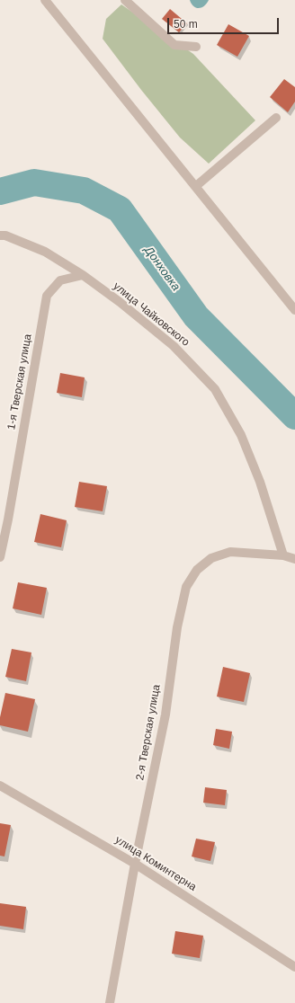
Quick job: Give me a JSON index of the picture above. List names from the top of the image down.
{
  "streets": {
    "street": [
      "улица Чайковского",
      "1-я Тверская улица",
      "2-я Тверская улица",
      "улица Коминтерна"
    ]
  },
  "crossings": [
    ["улица Чайковского", "1-я Тверская улица"],
    ["улица Чайковского", "2-я Тверская улица"],
    ["2-я Тверская улица", "улица Коминтерна"]
  ],
  "water": ["Донховка"],
  "scale_bar": "50 m"
}
